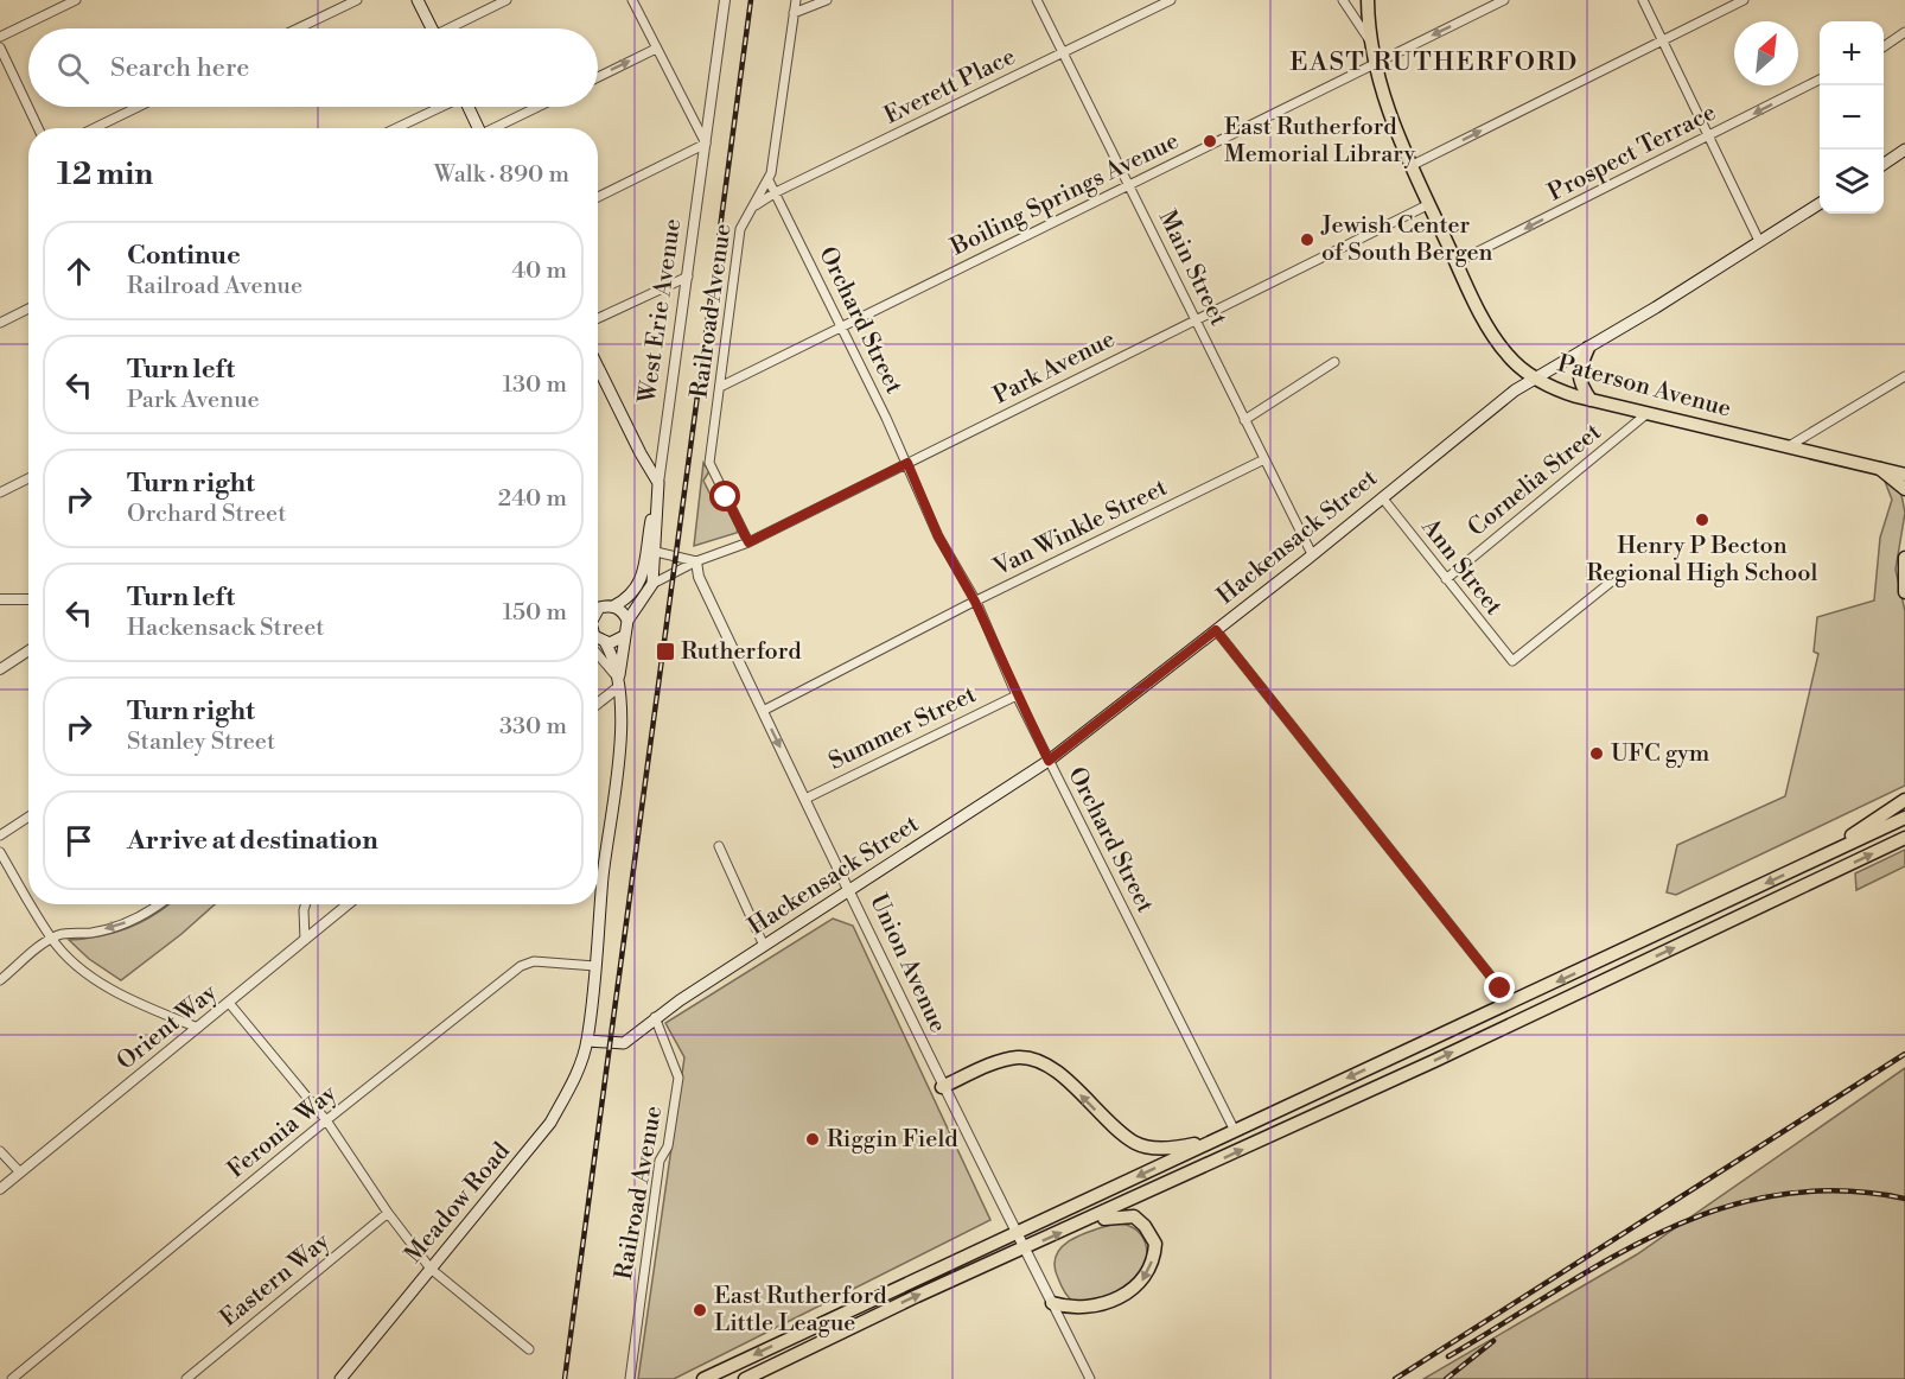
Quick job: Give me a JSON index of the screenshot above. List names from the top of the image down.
{
  "streets": {
    "main road": [
      "West Erie Avenue",
      "Paterson Avenue",
      "Hackensack Street",
      "Meadow Road"
    ],
    "street": [
      "Everett Place",
      "Prospect Terrace",
      "Boiling Springs Avenue",
      "Main Street",
      "Railroad Avenue",
      "Orchard Street",
      "Park Avenue",
      "Cornelia Street",
      "Van Winkle Street",
      "Ann Street",
      "Summer Street",
      "Union Avenue",
      "Orient Way",
      "Feronia Way",
      "Eastern Way"
    ]
  },
  "crossings": [
    ["Everett Place", "Main Street"],
    ["Everett Place", "Railroad Avenue"],
    ["Everett Place", "Orchard Street"],
    ["Prospect Terrace", "Paterson Avenue"],
    ["Boiling Springs Avenue", "Main Street"],
    ["Boiling Springs Avenue", "Railroad Avenue"],
    ["Boiling Springs Avenue", "Orchard Street"],
    ["Boiling Springs Avenue", "Paterson Avenue"],
    ["Main Street", "Park Avenue"],
    ["Main Street", "Van Winkle Street"],
    ["Main Street", "Hackensack Street"],
    ["West Erie Avenue", "Park Avenue"],
    ["Railroad Avenue", "Orchard Street"],
    ["Railroad Avenue", "Park Avenue"],
    ["Railroad Avenue", "Hackensack Street"],
    ["Orchard Street", "Park Avenue"],
    ["Orchard Street", "Van Winkle Street"],
    ["Orchard Street", "Hackensack Street"],
    ["Orchard Street", "Summer Street"],
    ["Park Avenue", "Paterson Avenue"],
    ["Park Avenue", "Union Avenue"],
    ["Paterson Avenue", "Cornelia Street"],
    ["Paterson Avenue", "Hackensack Street"],
    ["Cornelia Street", "Ann Street"],
    ["Van Winkle Street", "Union Avenue"],
    ["Hackensack Street", "Ann Street"],
    ["Hackensack Street", "Union Avenue"],
    ["Hackensack Street", "Meadow Road"],
    ["Summer Street", "Union Avenue"],
    ["Feronia Way", "Meadow Road"]
  ],
  "one_way": ["Prospect Terrace"],
  "districts": ["EAST RUTHERFORD"],
  "places": {
    "other": [
      "East Rutherford Memorial Library",
      "Jewish Center of South Bergen",
      "Henry P Becton Regional High School",
      "UFC gym",
      "Riggin Field",
      "East Rutherford Little League"
    ],
    "transit": ["Rutherford"]
  },
  "north": "top right",
  "page": {
    "map_buttons": ["+", "−"],
    "search": "Search here",
    "heading": ["12 min", "Walk · 890 m"],
    "list": [
      ["Continue", "Railroad Avenue", "40 m"],
      ["Turn left", "Park Avenue", "130 m"],
      ["Turn right", "Orchard Street", "240 m"],
      ["Turn left", "Hackensack Street", "150 m"],
      ["Turn right", "Stanley Street", "330 m"],
      "Arrive at destination"
    ]
  }
}
